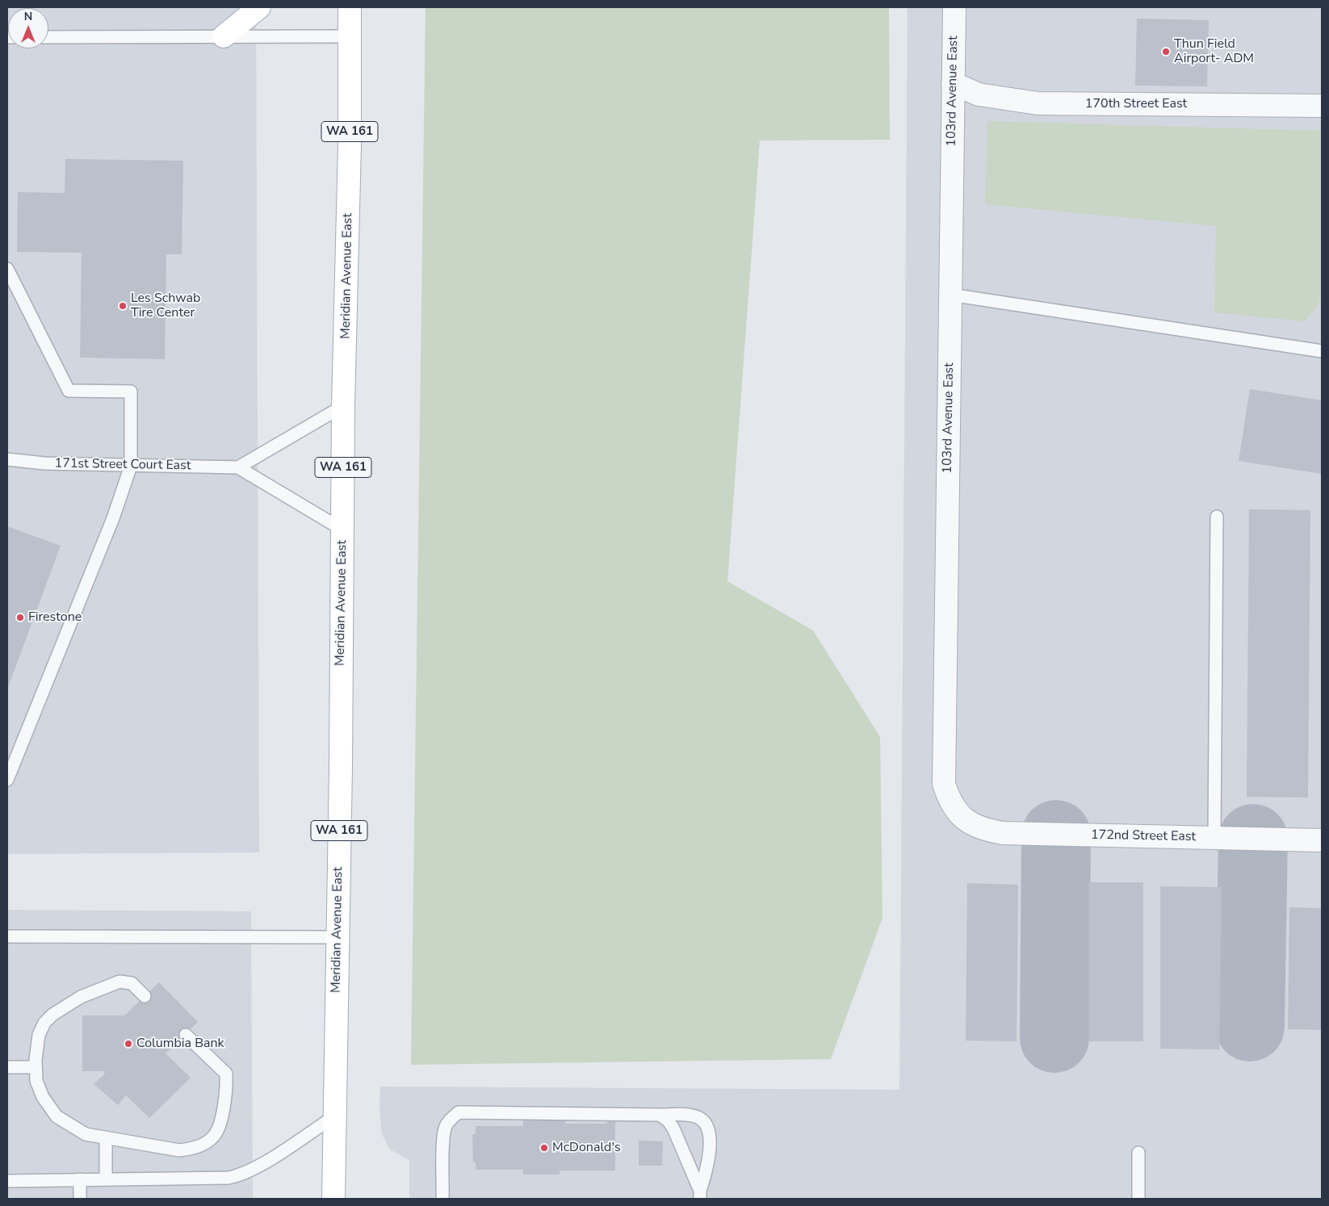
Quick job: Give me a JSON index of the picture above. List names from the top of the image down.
{
  "streets": {
    "main road": ["WA 161", "Meridian Avenue East"],
    "street": ["103rd Avenue East", "170th Street East", "172nd Street East"],
    "lane": ["171st Street Court East"]
  },
  "crossings": [
    ["103rd Avenue East", "170th Street East"],
    ["103rd Avenue East", "172nd Street East"],
    ["Meridian Avenue East", "171st Street Court East"]
  ],
  "places": [
    "Thun Field Airport- ADM",
    "Les Schwab Tire Center",
    "Firestone",
    "Columbia Bank",
    "McDonald's"
  ],
  "north": "top"
}
